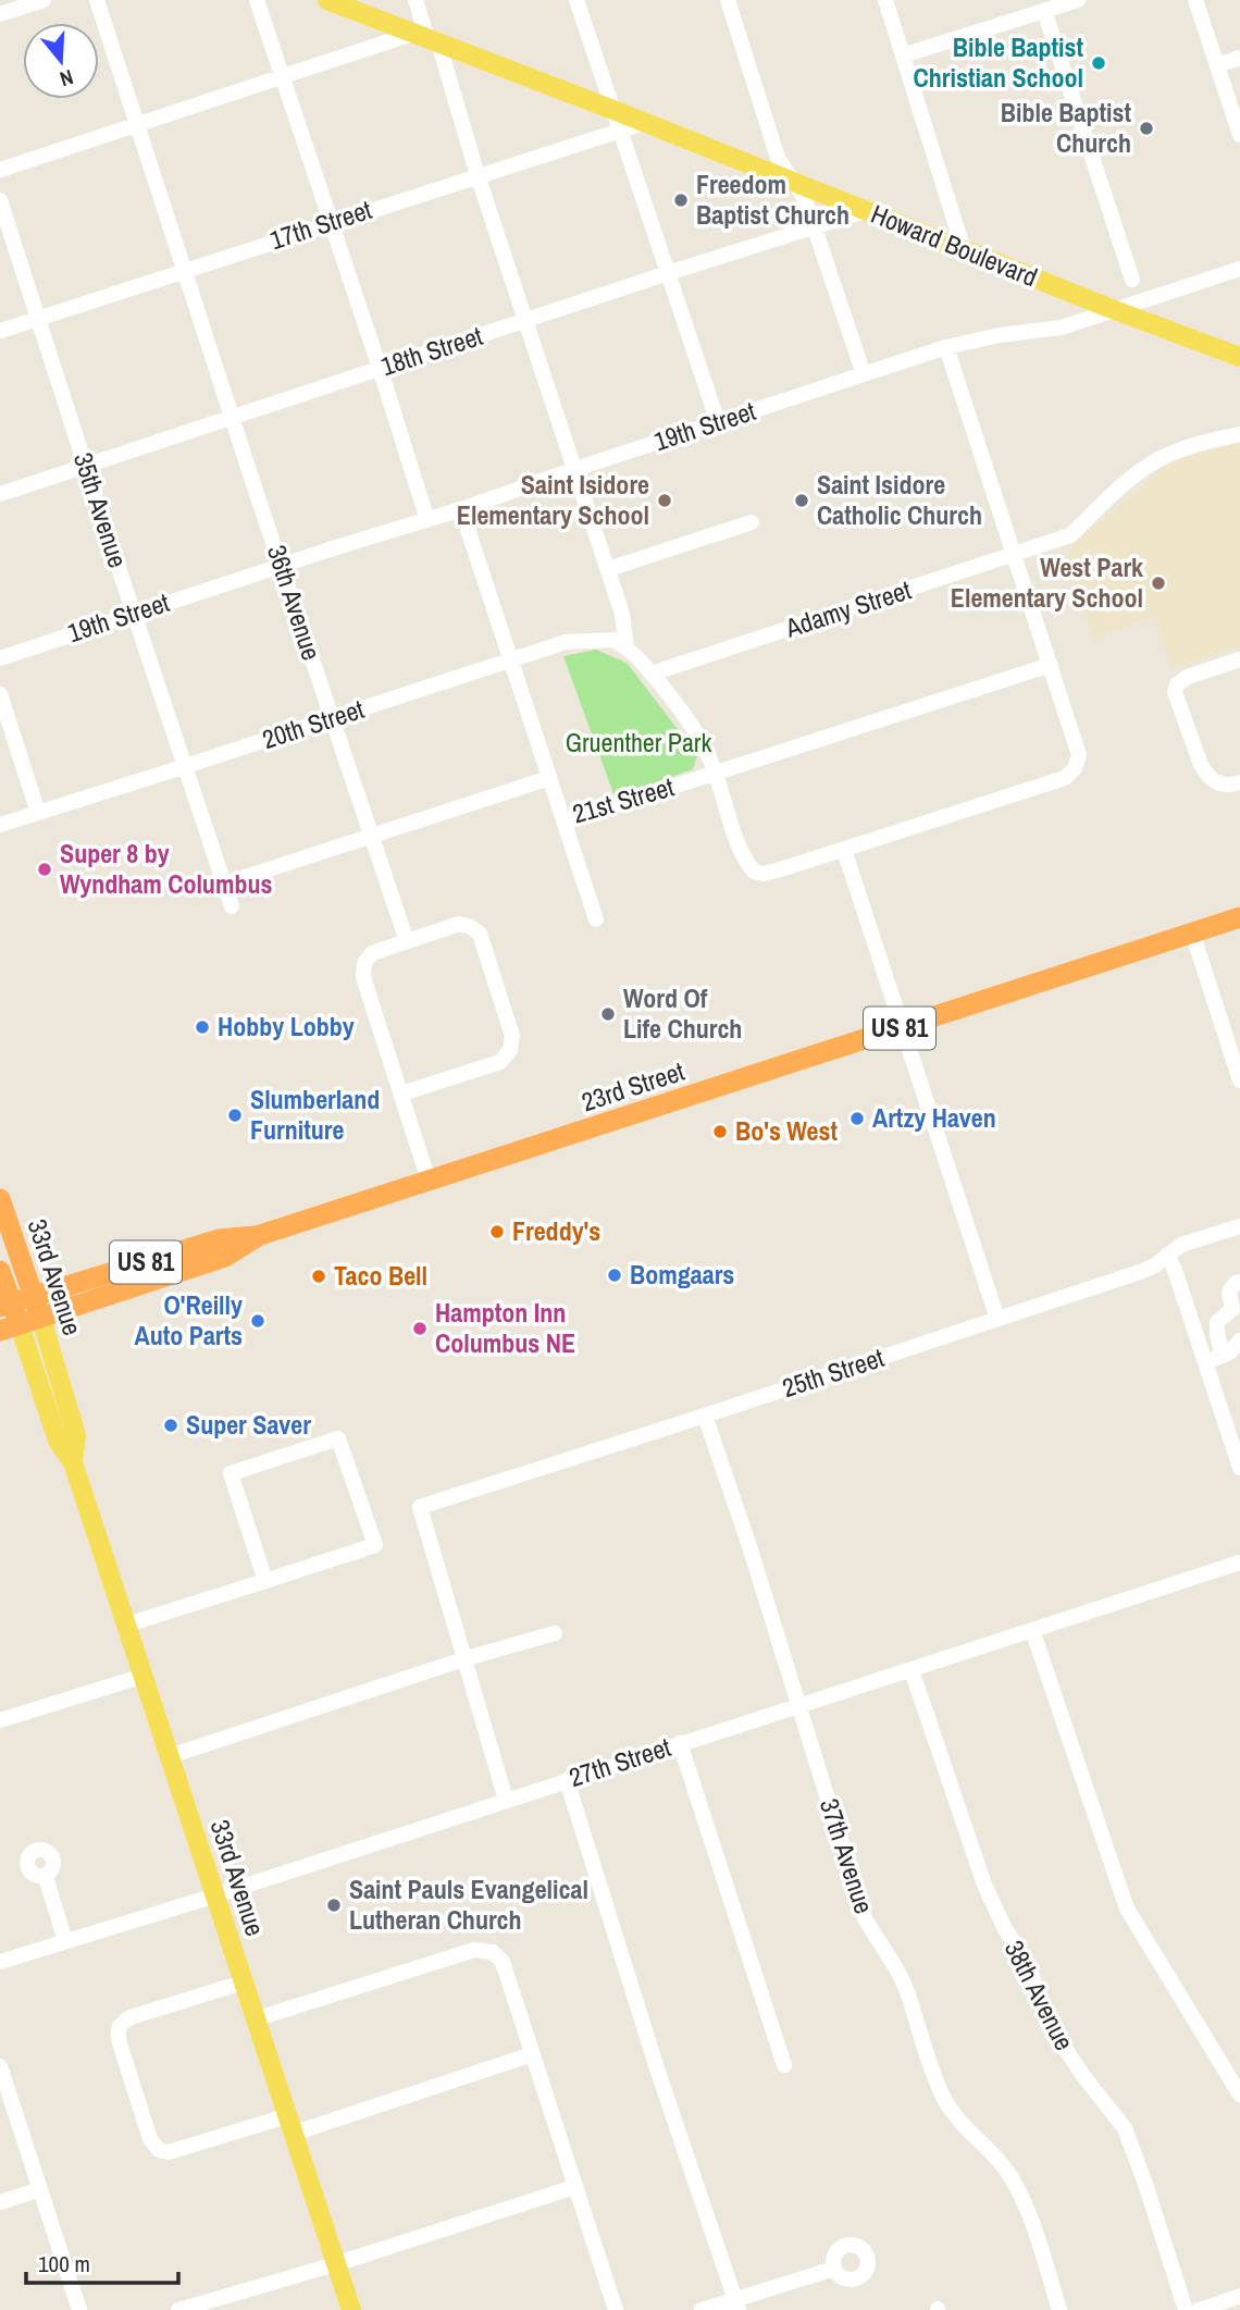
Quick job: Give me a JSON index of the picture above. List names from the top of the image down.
{
  "streets": {
    "highway": ["US 81", "23rd Street", "33rd Avenue"],
    "main road": ["Howard Boulevard"],
    "street": [
      "17th Street",
      "18th Street",
      "19th Street",
      "35th Avenue",
      "36th Avenue",
      "Adamy Street",
      "20th Street",
      "21st Street",
      "25th Street",
      "27th Street",
      "37th Avenue",
      "38th Avenue"
    ]
  },
  "crossings": [
    ["17th Street", "Howard Boulevard"],
    ["17th Street", "35th Avenue"],
    ["17th Street", "36th Avenue"],
    ["Howard Boulevard", "18th Street"],
    ["Howard Boulevard", "19th Street"],
    ["18th Street", "35th Avenue"],
    ["18th Street", "36th Avenue"],
    ["19th Street", "35th Avenue"],
    ["19th Street", "36th Avenue"],
    ["35th Avenue", "20th Street"],
    ["35th Avenue", "21st Street"],
    ["36th Avenue", "20th Street"],
    ["36th Avenue", "21st Street"],
    ["23rd Street", "33rd Avenue"],
    ["33rd Avenue", "27th Street"],
    ["25th Street", "37th Avenue"],
    ["27th Street", "37th Avenue"],
    ["27th Street", "38th Avenue"]
  ],
  "parks": ["Gruenther Park"],
  "places": [
    "Bible Baptist Christian School",
    "Bible Baptist Church",
    "Freedom Baptist Church",
    "Saint Isidore Elementary School",
    "Saint Isidore Catholic Church",
    "West Park Elementary School",
    "Super 8 by Wyndham Columbus",
    "Word Of Life Church",
    "Hobby Lobby",
    "Slumberland Furniture",
    "Artzy Haven",
    "Bo's West",
    "Freddy's",
    "Bomgaars",
    "Taco Bell",
    "O'Reilly Auto Parts",
    "Hampton Inn Columbus NE",
    "Super Saver",
    "Saint Pauls Evangelical Lutheran Church"
  ],
  "scale_bar": "100 m",
  "north": "bottom"
}
